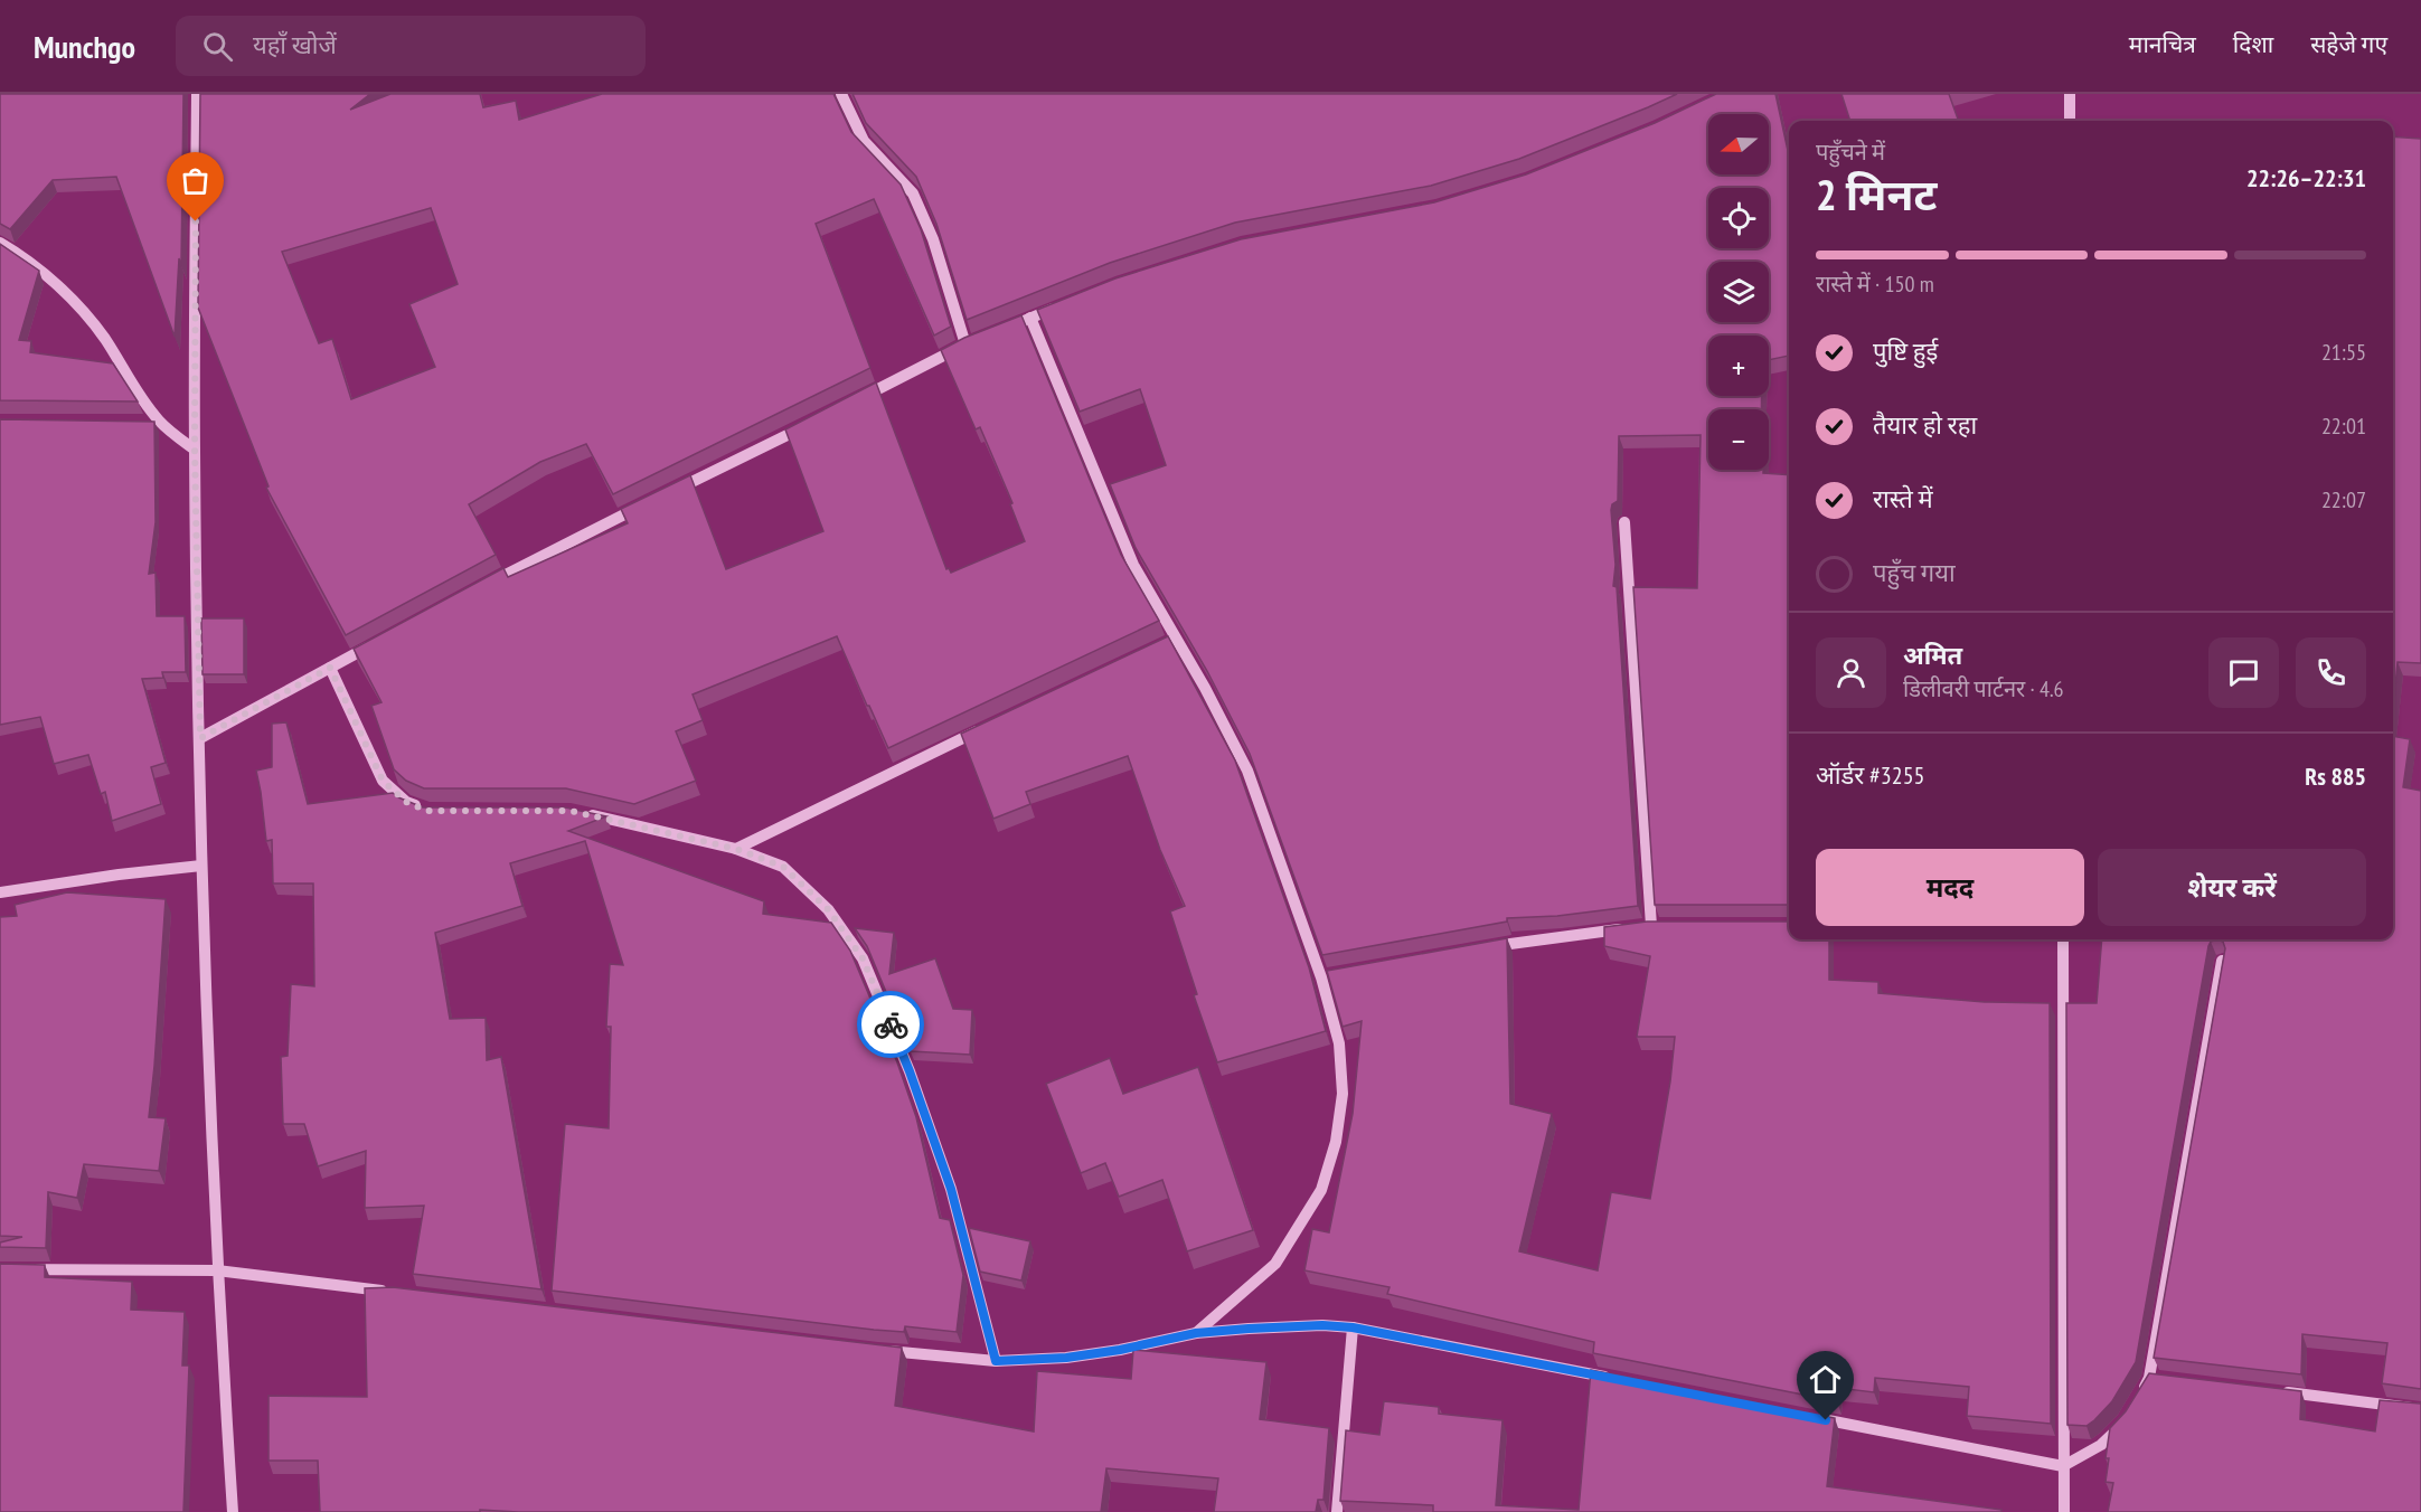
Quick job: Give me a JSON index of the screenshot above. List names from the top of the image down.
{
  "north": "left",
  "page": {
    "header": "Munchgo",
    "search": "यहाँ खोजें",
    "nav": ["मानचित्र", "दिशा", "सहेजे गए"],
    "map_buttons": ["+", "−"],
    "heading": ["2 मिनट", "पहुँचने में", "22:26–22:31"],
    "panel": [
      "अमित",
      "डिलीवरी पार्टनर · 4.6",
      "ऑर्डर #3255",
      "Rs 885"
    ],
    "bar": "रास्ते में · 150 m",
    "list": [
      ["पुष्टि हुई", "21:55"],
      ["तैयार हो रहा", "22:01"],
      ["रास्ते में", "22:07"],
      "पहुँच गया"
    ],
    "buttons": ["मदद", "शेयर करें"]
  }
}
